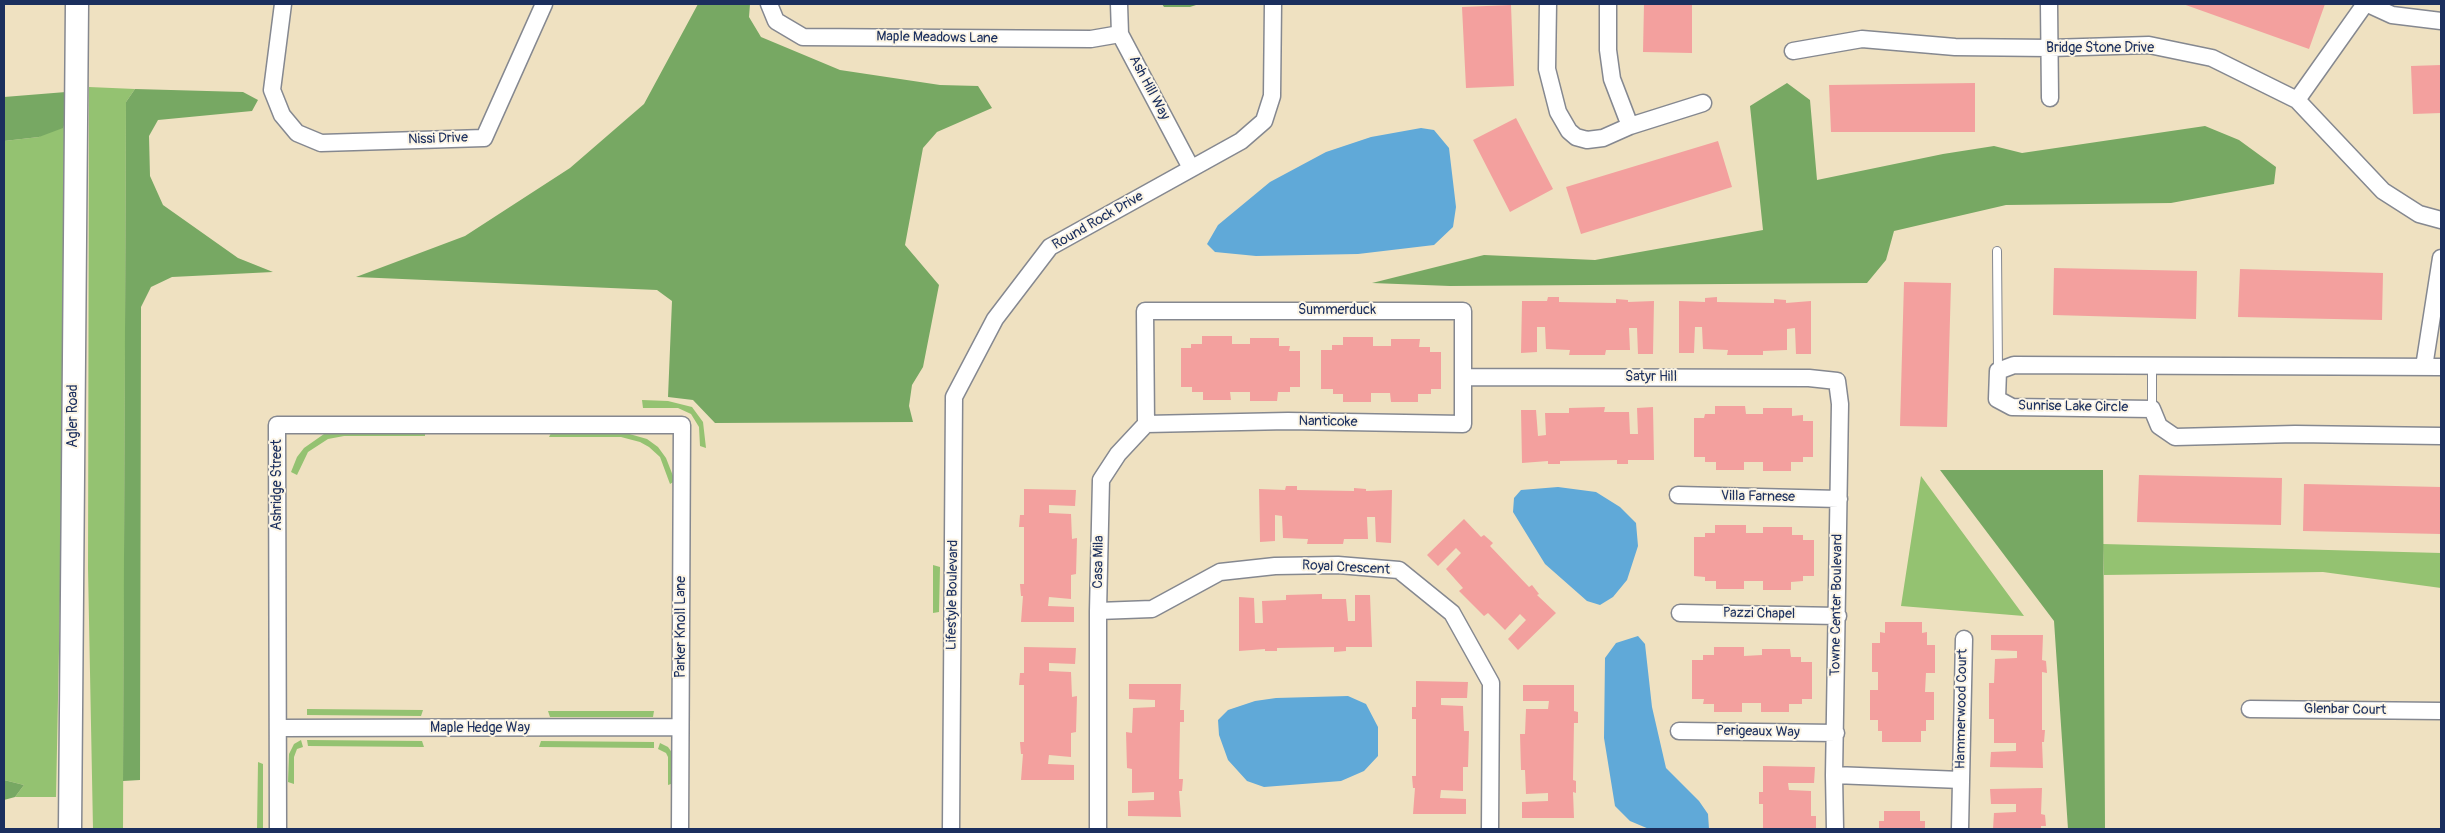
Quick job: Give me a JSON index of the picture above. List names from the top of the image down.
{
  "streets": {
    "main road": ["Agler Road"],
    "street": [
      "Maple Meadows Lane",
      "Bridge Stone Drive",
      "Ash Hill Way",
      "Nissi Drive",
      "Round Rock Drive",
      "Summerduck",
      "Satyr Hill",
      "Sunrise Lake Circle",
      "Nanticoke",
      "Ashridge Street",
      "Villa Farnese",
      "Casa Mila",
      "Royal Crescent",
      "Lifestyle Boulevard",
      "Towne Center Boulevard",
      "Pazzi Chapel",
      "Parker Knoll Lane",
      "Hammerwood Court",
      "Glenbar Court",
      "Maple Hedge Way",
      "Perigeaux Way"
    ]
  },
  "crossings": [
    ["Maple Meadows Lane", "Ash Hill Way"],
    ["Ash Hill Way", "Round Rock Drive"],
    ["Round Rock Drive", "Lifestyle Boulevard"],
    ["Summerduck", "Satyr Hill"],
    ["Summerduck", "Nanticoke"],
    ["Summerduck", "Casa Mila"],
    ["Satyr Hill", "Nanticoke"],
    ["Satyr Hill", "Towne Center Boulevard"],
    ["Nanticoke", "Casa Mila"],
    ["Ashridge Street", "Parker Knoll Lane"],
    ["Ashridge Street", "Maple Hedge Way"],
    ["Villa Farnese", "Towne Center Boulevard"],
    ["Casa Mila", "Royal Crescent"],
    ["Towne Center Boulevard", "Pazzi Chapel"],
    ["Towne Center Boulevard", "Hammerwood Court"],
    ["Towne Center Boulevard", "Perigeaux Way"],
    ["Parker Knoll Lane", "Maple Hedge Way"]
  ]
}
